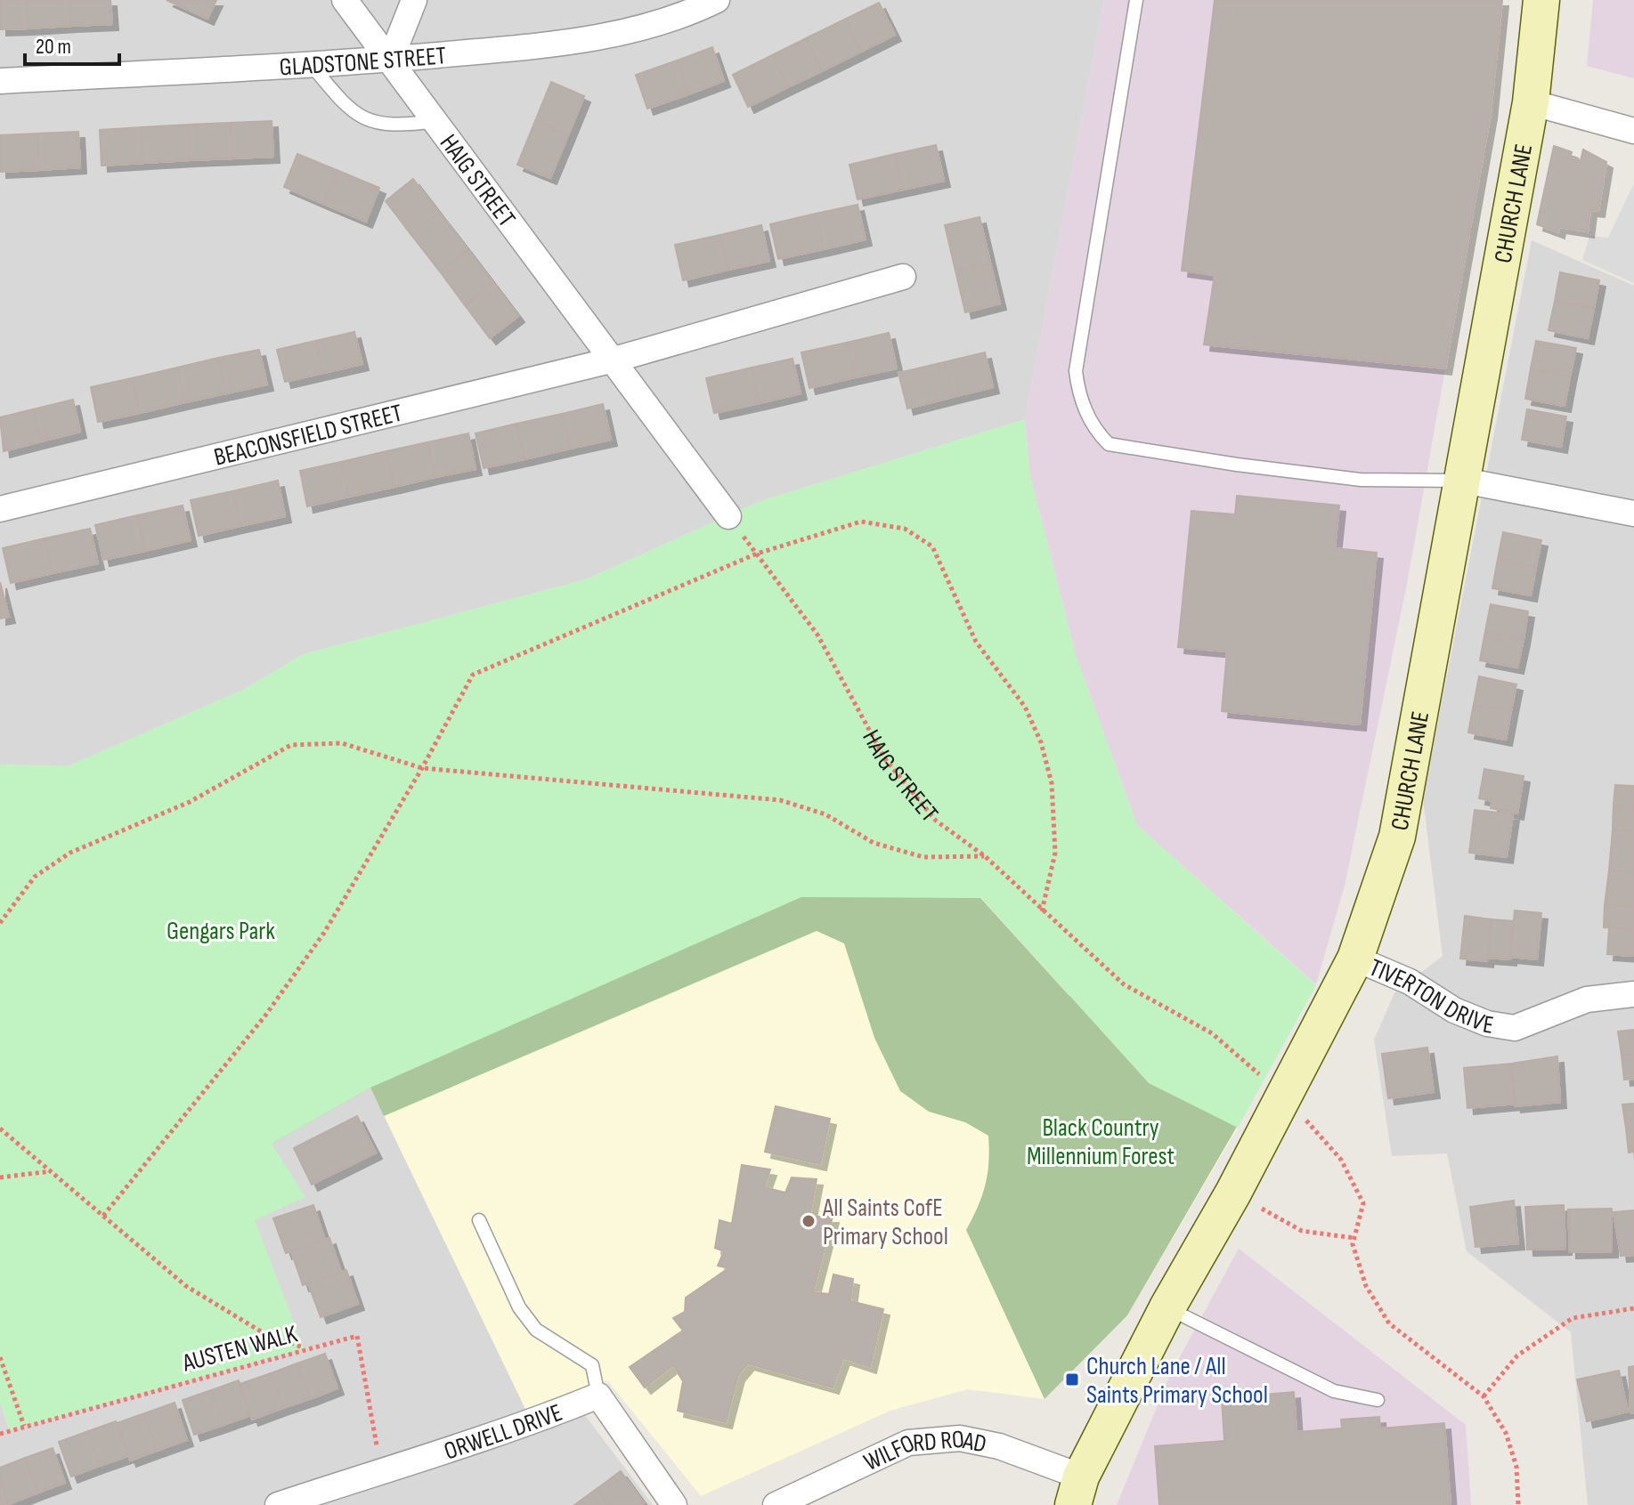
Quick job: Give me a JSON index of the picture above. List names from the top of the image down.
{
  "streets": {
    "main road": ["CHURCH LANE"],
    "street": [
      "GLADSTONE STREET",
      "HAIG STREET",
      "BEACONSFIELD STREET",
      "TIVERTON DRIVE",
      "ORWELL DRIVE",
      "WILFORD ROAD"
    ],
    "path": ["AUSTEN WALK"]
  },
  "crossings": [
    ["GLADSTONE STREET", "HAIG STREET"],
    ["HAIG STREET", "CHURCH LANE"],
    ["HAIG STREET", "BEACONSFIELD STREET"],
    ["CHURCH LANE", "TIVERTON DRIVE"],
    ["CHURCH LANE", "WILFORD ROAD"],
    ["AUSTEN WALK", "ORWELL DRIVE"]
  ],
  "parks": ["Gengars Park", "Black Country Millennium Forest"],
  "places": {
    "other": ["All Saints CofE Primary School"],
    "transit": ["Church Lane / All Saints Primary School"]
  },
  "scale_bar": "20 m"
}
